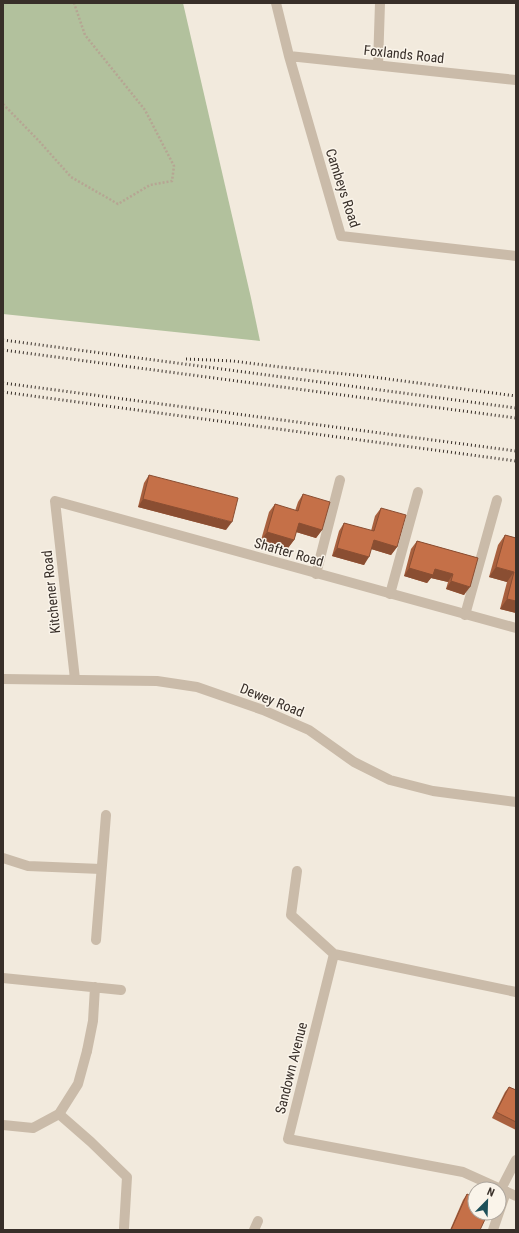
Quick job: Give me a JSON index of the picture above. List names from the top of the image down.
{
  "streets": {
    "street": [
      "Foxlands Road",
      "Cambeys Road",
      "Shafter Road",
      "Kitchener Road",
      "Dewey Road",
      "Sandown Avenue"
    ]
  },
  "crossings": [
    ["Foxlands Road", "Cambeys Road"],
    ["Shafter Road", "Kitchener Road"],
    ["Kitchener Road", "Dewey Road"]
  ],
  "north": "top right"
}
